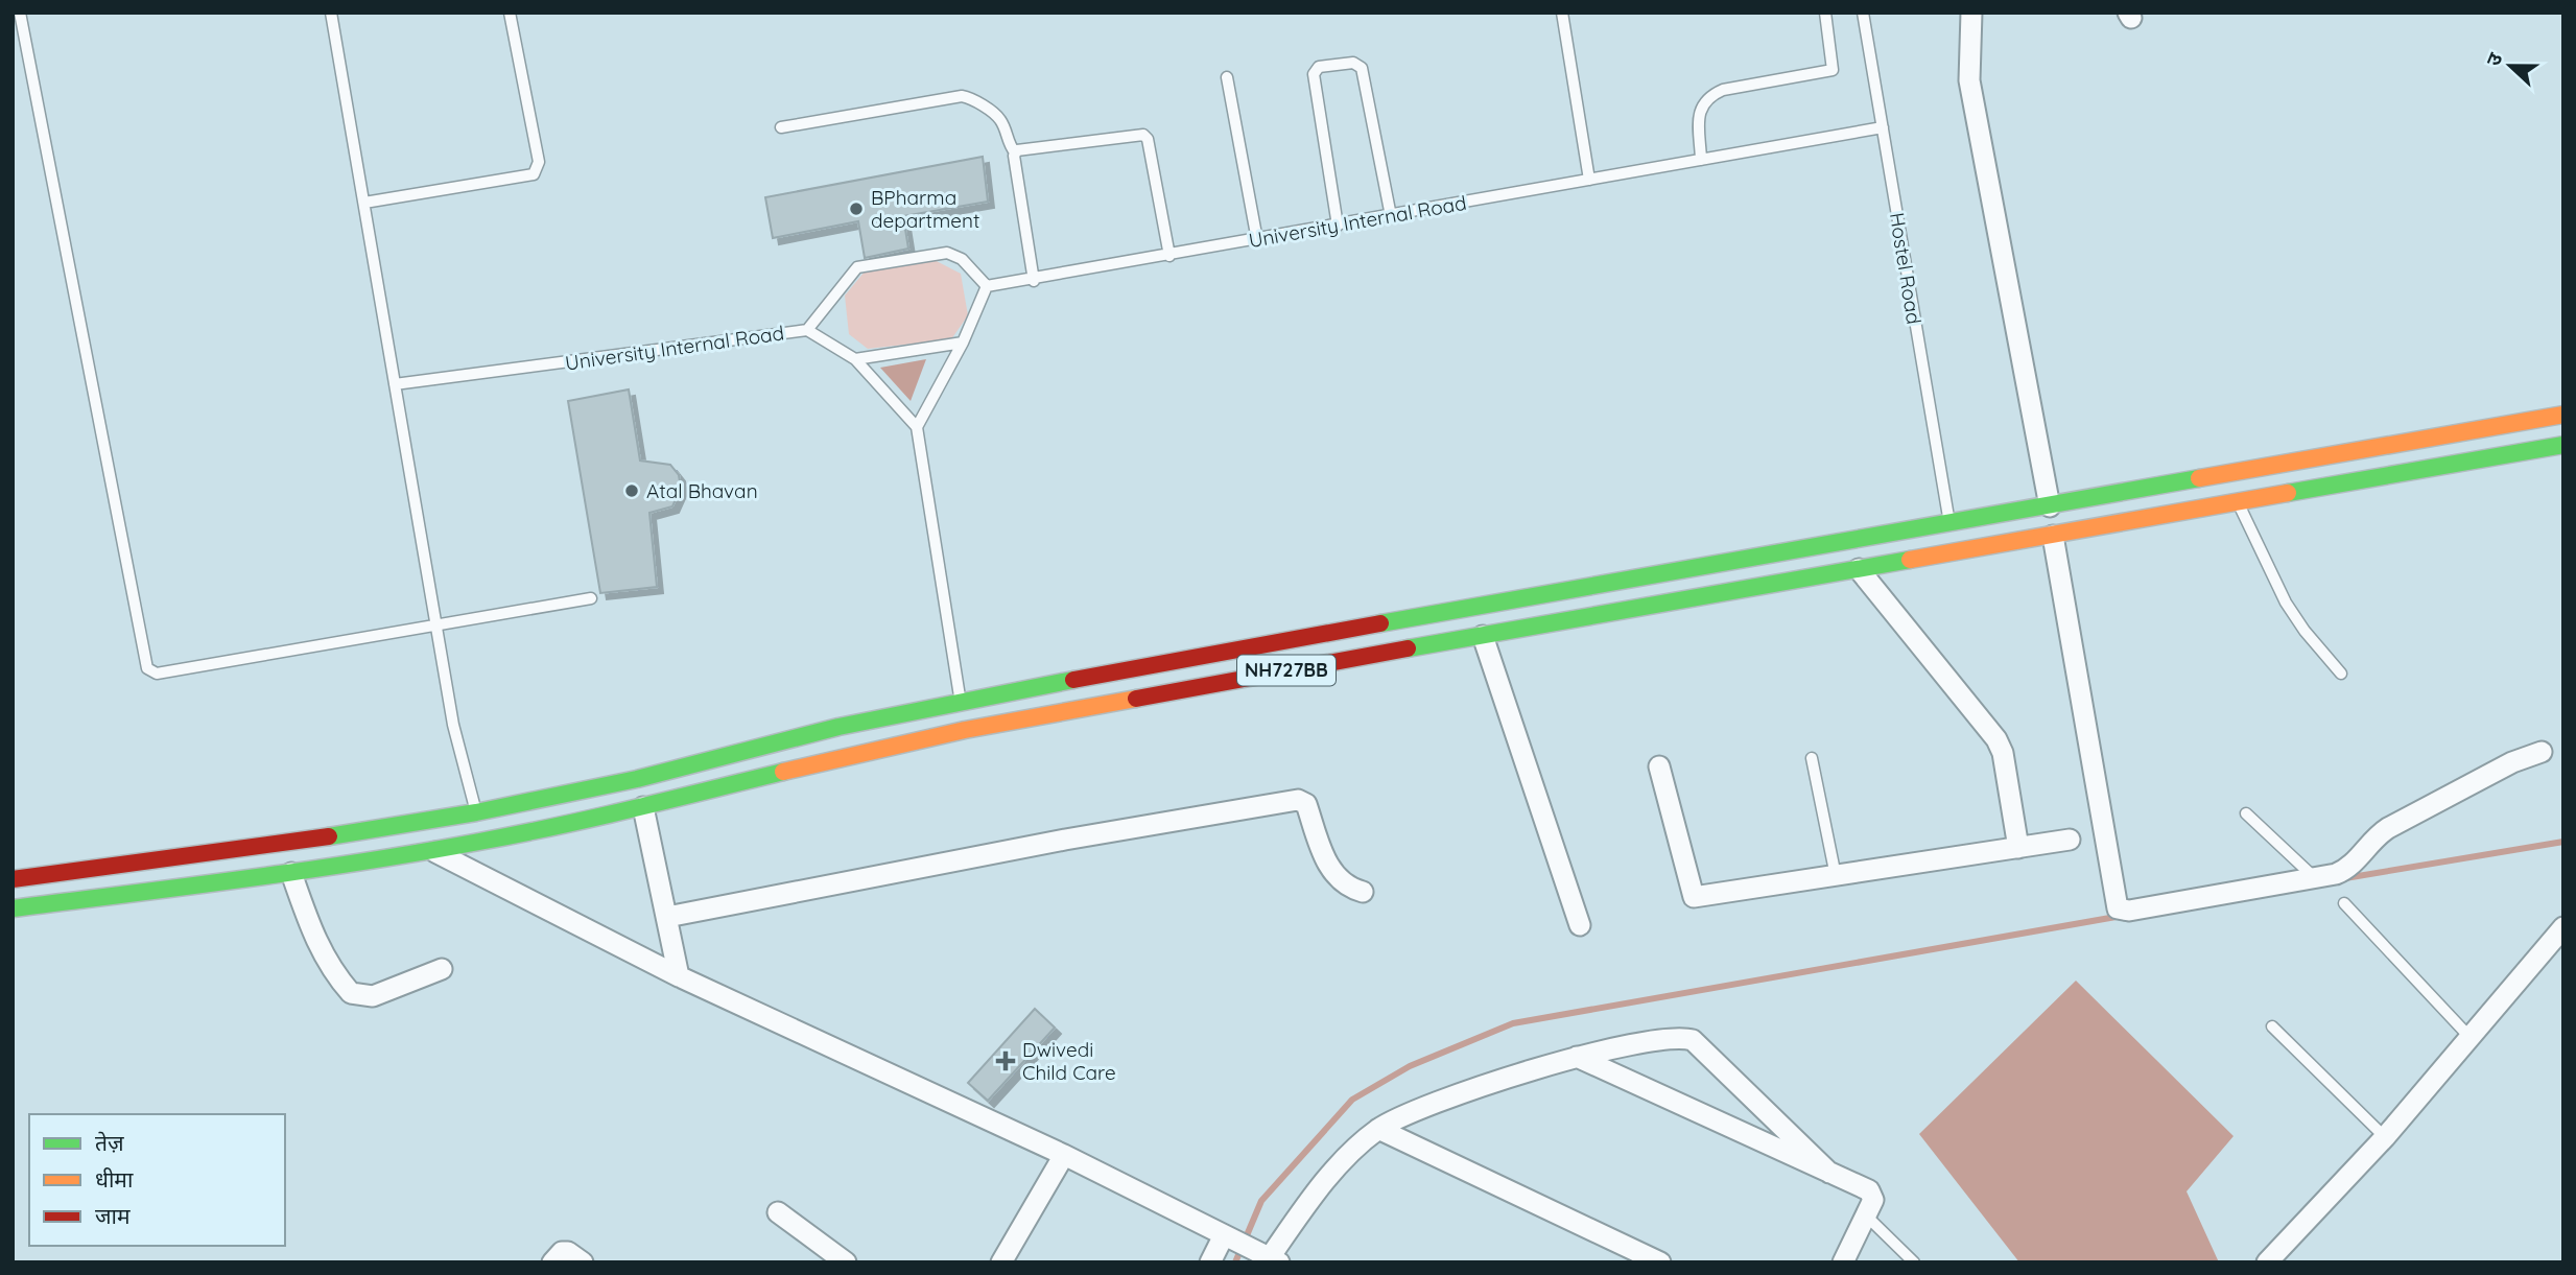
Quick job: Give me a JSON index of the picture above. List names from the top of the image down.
{
  "streets": {
    "highway": ["NH727BB"],
    "lane": ["University Internal Road", "Hostel Road"]
  },
  "crossings": [
    ["University Internal Road", "Hostel Road"],
    ["Hostel Road", "NH727BB"]
  ],
  "places": {
    "other": ["BPharma department", "Atal Bhavan"],
    "health": ["Dwivedi Child Care"]
  },
  "legend": ["तेज़", "धीमा", "जाम"],
  "north": "left"
}
